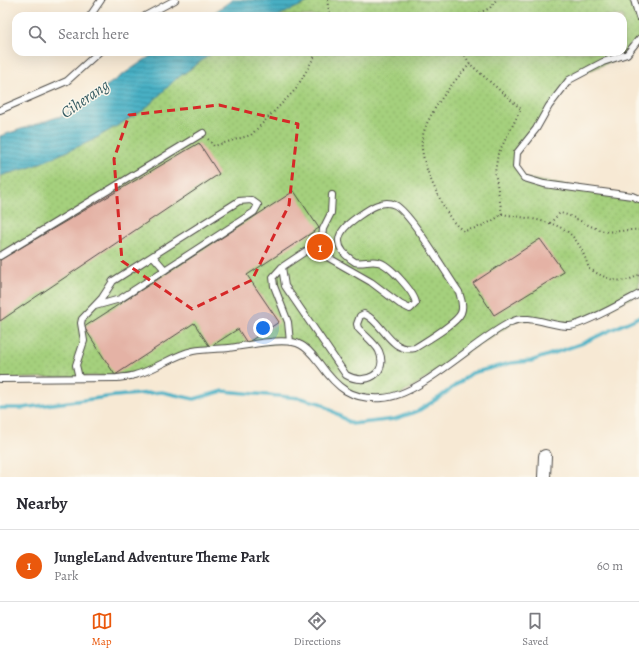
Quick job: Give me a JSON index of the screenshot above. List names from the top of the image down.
{
  "water": ["Ciherang"],
  "page": {
    "search": "Search here",
    "pins": "1",
    "heading": "Nearby",
    "list": [
      {
        "mark": "1",
        "name": "JungleLand Adventure Theme Park",
        "note": "Park",
        "value": "60 m"
      }
    ],
    "nav": ["Map", "Directions", "Saved"]
  }
}
